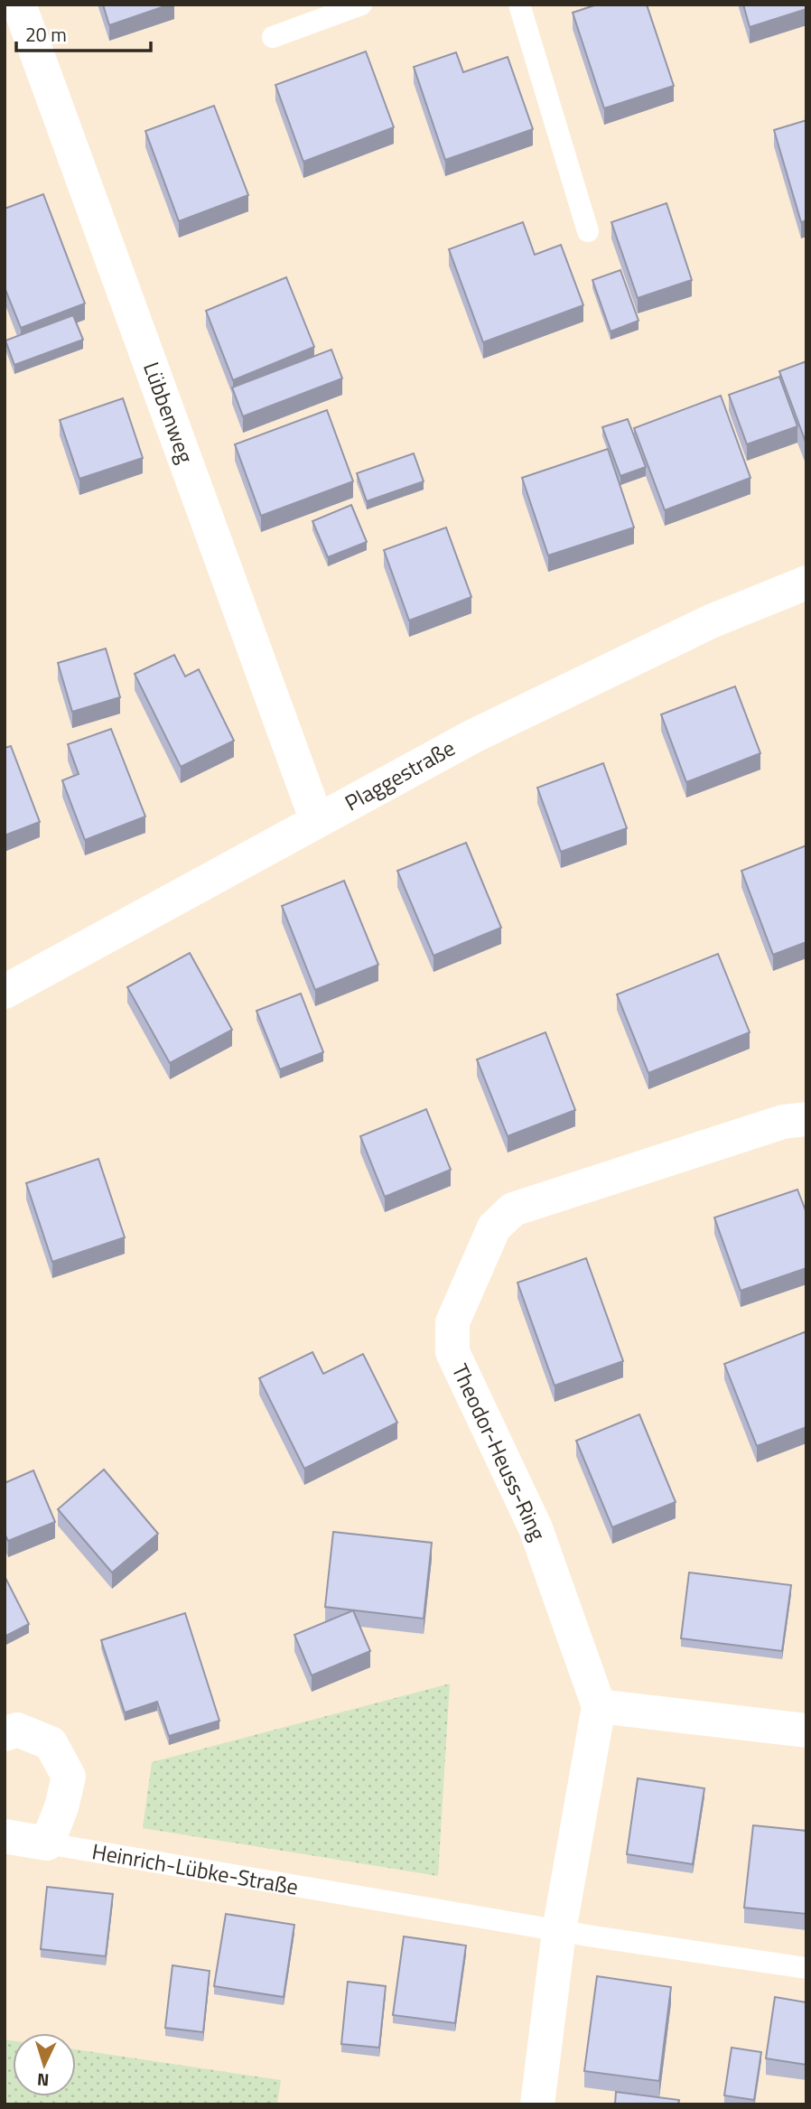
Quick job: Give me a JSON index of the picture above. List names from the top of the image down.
{
  "streets": {
    "street": [
      "Lübbenweg",
      "Plaggestraße",
      "Theodor-Heuss-Ring",
      "Heinrich-Lübke-Straße"
    ]
  },
  "crossings": [
    ["Lübbenweg", "Plaggestraße"],
    ["Theodor-Heuss-Ring", "Heinrich-Lübke-Straße"]
  ],
  "scale_bar": "20 m",
  "north": "bottom"
}
